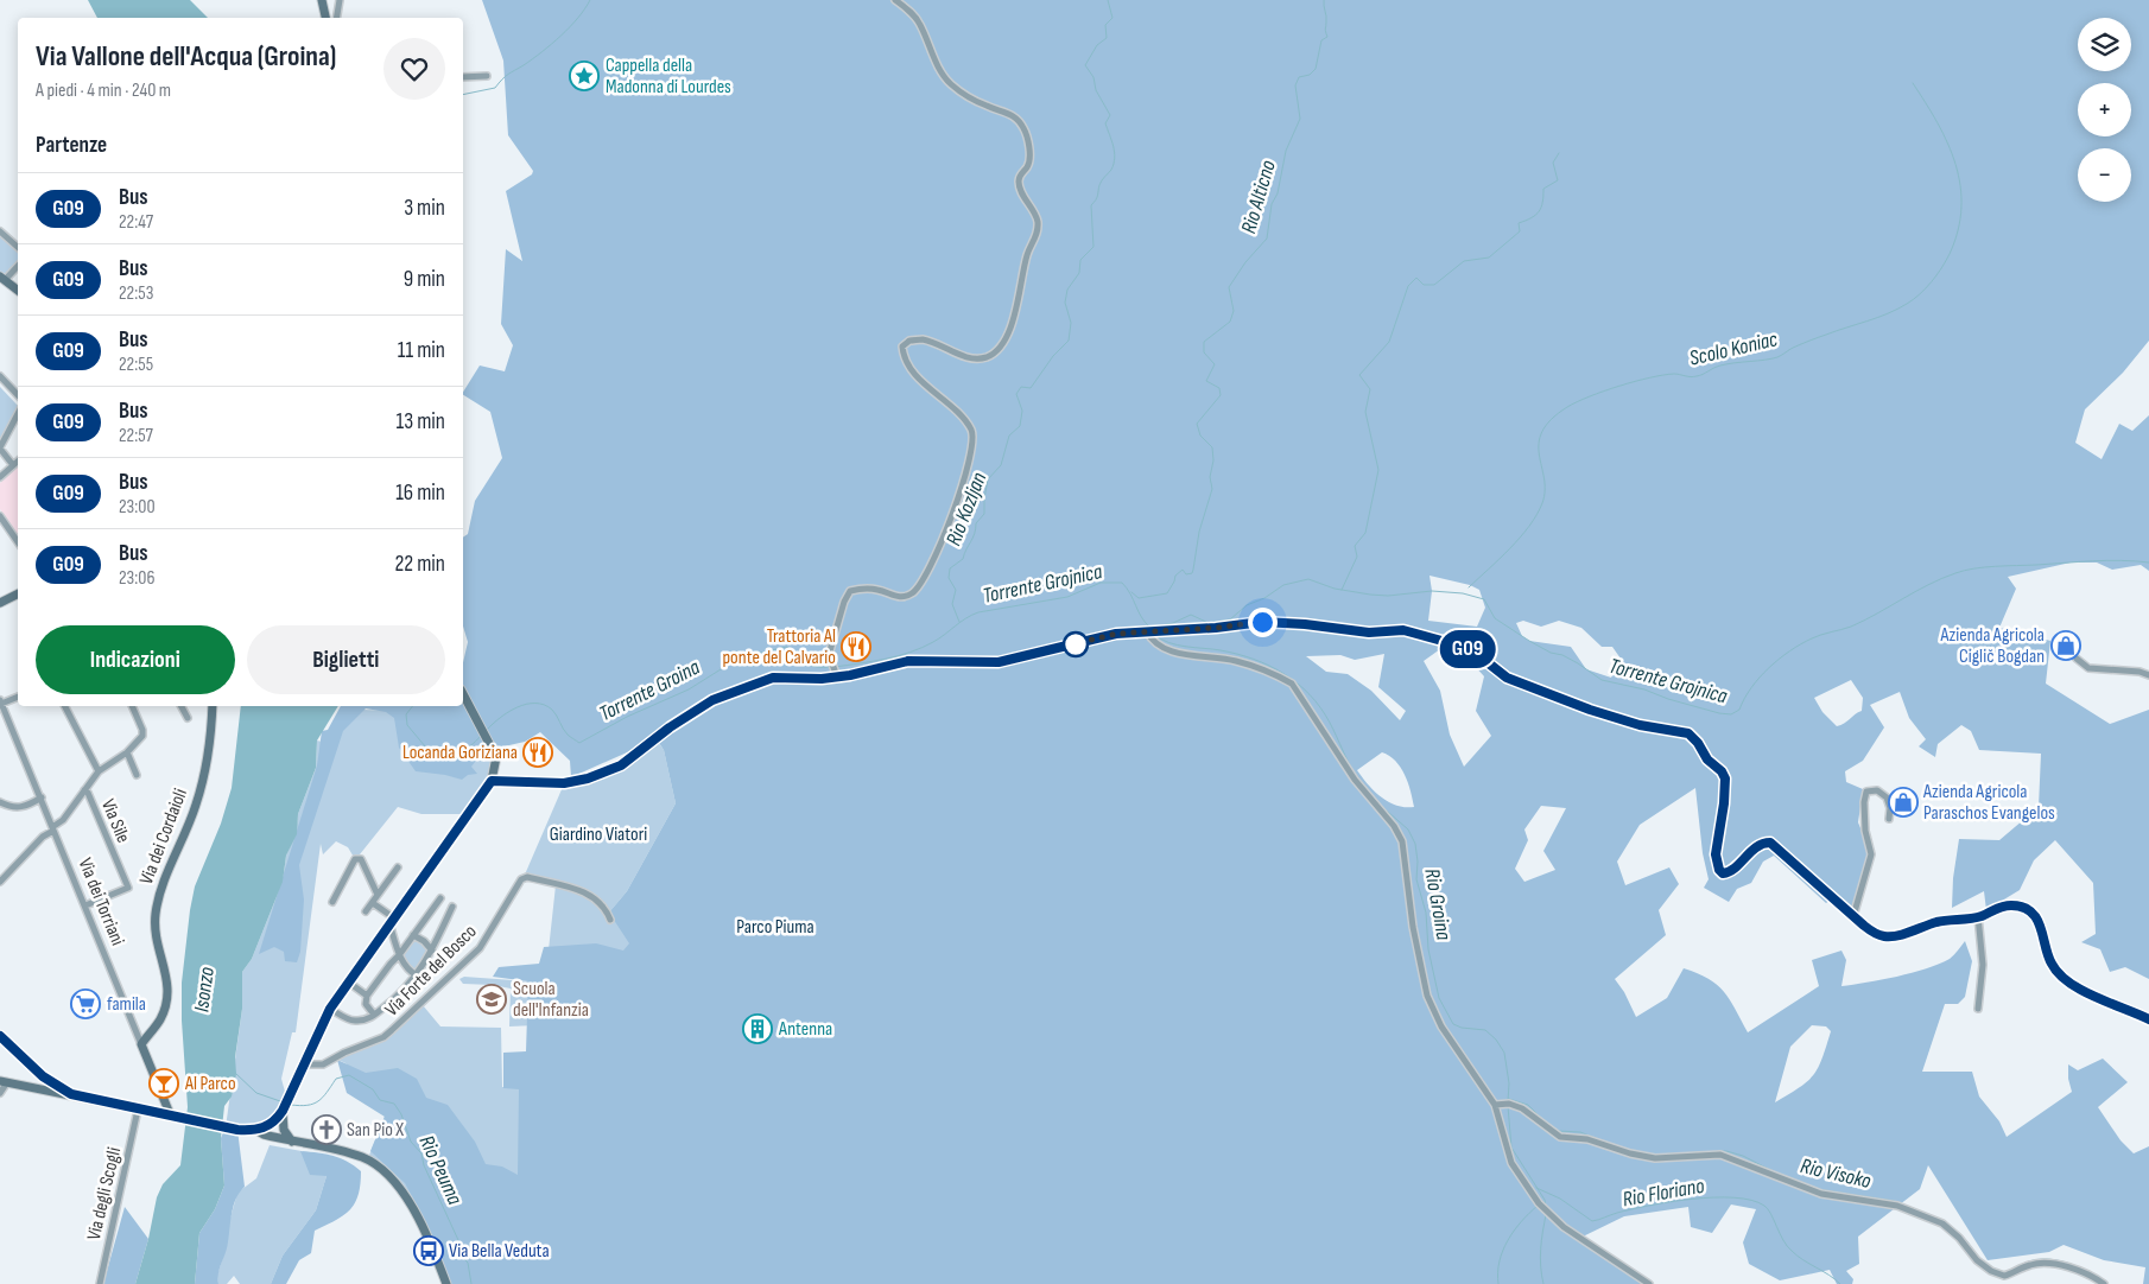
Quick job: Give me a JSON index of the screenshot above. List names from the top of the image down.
{
  "streets": {
    "street": [
      "Via Sile",
      "Via dei Cordaioli",
      "Via dei Torriani",
      "Via Forte del Bosco",
      "Via degli Scogli"
    ]
  },
  "crossings": [
    ["Via Sile", "Via dei Torriani"],
    ["Via dei Cordaioli", "Via dei Torriani"]
  ],
  "water": [
    "Rio Alticno",
    "Scolo Koniac",
    "Rio Kozljan",
    "Torrente Grojnica",
    "Torrente Groina",
    "Rio Groina",
    "Isonzo",
    "Rio Peuma",
    "Rio Visoko",
    "Rio Floriano"
  ],
  "parks": ["Giardino Viatori", "Parco Piuma"],
  "places": {
    "place": ["Cappella della Madonna di Lourdes"],
    "shop": ["Azienda Agricola Ciglič Bogdan", "Azienda Agricola Paraschos Evangelos"],
    "restaurant": ["Trattoria Al ponte del Calvario", "Locanda Goriziana"],
    "school or university": ["Scuola dell'Infanzia"],
    "supermarket": ["famila"],
    "building": ["Antenna"],
    "bar": ["Al Parco"],
    "church": ["San Pio X"],
    "bus stop": ["Via Bella Veduta"]
  },
  "lines": ["bus line G09"],
  "page": {
    "on_map": "G09",
    "map_buttons": ["+", "−"],
    "heading": [
      ["Via Vallone dell'Acqua (Groina)", "A piedi · 4 min · 240 m"],
      "Partenze"
    ],
    "list": [
      {
        "mark": "G09",
        "name": "Bus",
        "note": "22:47",
        "value": "3 min"
      },
      {
        "mark": "G09",
        "name": "Bus",
        "note": "22:53",
        "value": "9 min"
      },
      {
        "mark": "G09",
        "name": "Bus",
        "note": "22:55",
        "value": "11 min"
      },
      {
        "mark": "G09",
        "name": "Bus",
        "note": "22:57",
        "value": "13 min"
      },
      {
        "mark": "G09",
        "name": "Bus",
        "note": "23:00",
        "value": "16 min"
      },
      {
        "mark": "G09",
        "name": "Bus",
        "note": "23:06",
        "value": "22 min"
      }
    ],
    "buttons": ["Indicazioni", "Biglietti"]
  }
}
